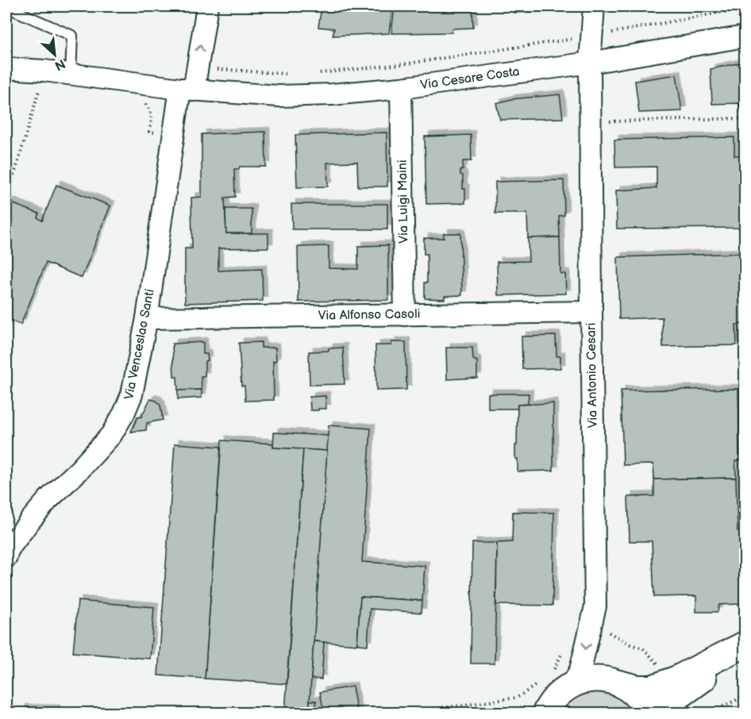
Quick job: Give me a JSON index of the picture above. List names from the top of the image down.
{
  "streets": {
    "street": [
      "Via Cesare Costa",
      "Via Luigi Maini",
      "Via Alfonso Casoli",
      "Via Venceslao Santi",
      "Via Antonio Cesari"
    ]
  },
  "crossings": [
    ["Via Cesare Costa", "Via Luigi Maini"],
    ["Via Cesare Costa", "Via Venceslao Santi"],
    ["Via Cesare Costa", "Via Antonio Cesari"],
    ["Via Luigi Maini", "Via Alfonso Casoli"],
    ["Via Alfonso Casoli", "Via Venceslao Santi"],
    ["Via Alfonso Casoli", "Via Antonio Cesari"]
  ],
  "one_way": ["Via Antonio Cesari"],
  "north": "bottom right"
}
